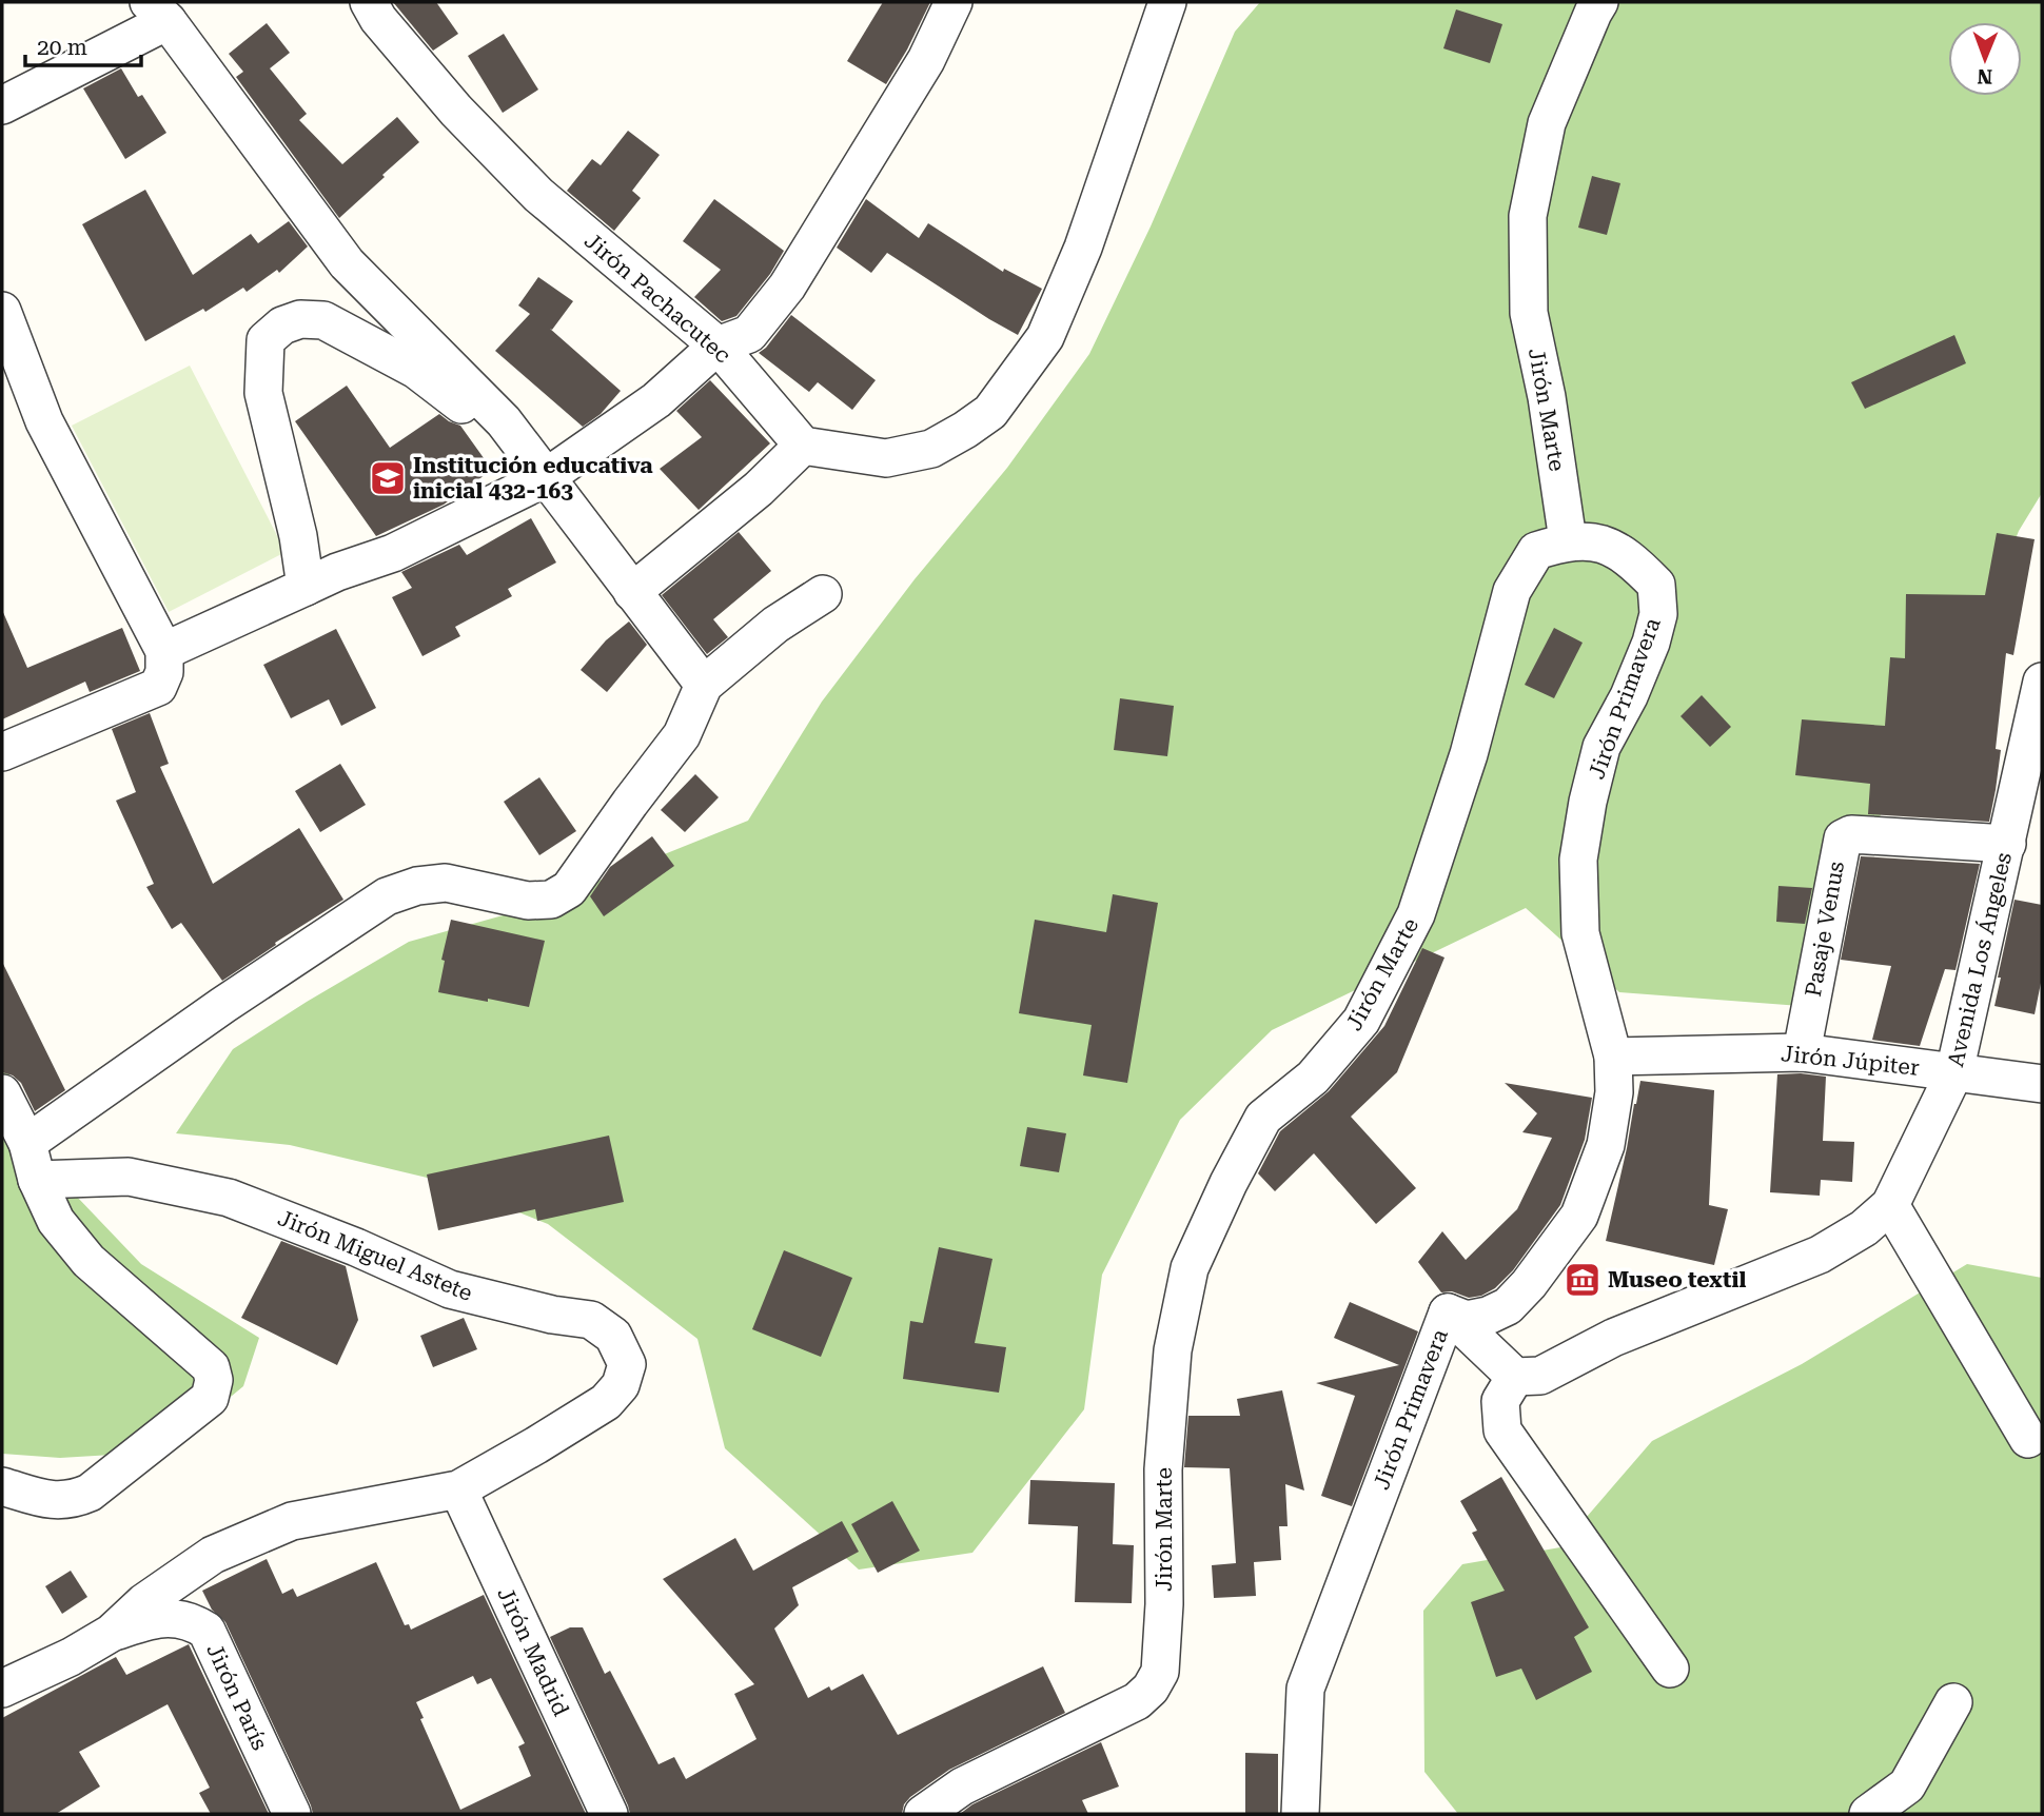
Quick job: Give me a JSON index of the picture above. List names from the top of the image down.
{
  "streets": {
    "street": [
      "Jirón Pachacutec",
      "Jirón Marte",
      "Jirón Primavera",
      "Pasaje Venus",
      "Avenida Los Ángeles",
      "Jirón Júpiter",
      "Jirón Miguel Astete",
      "Jirón Madrid",
      "Jirón París"
    ]
  },
  "crossings": [
    ["Jirón Marte", "Jirón Primavera"],
    ["Jirón Primavera", "Jirón Júpiter"],
    ["Pasaje Venus", "Avenida Los Ángeles"],
    ["Pasaje Venus", "Jirón Júpiter"],
    ["Avenida Los Ángeles", "Jirón Júpiter"],
    ["Jirón Miguel Astete", "Jirón Madrid"],
    ["Jirón Miguel Astete", "Jirón París"]
  ],
  "places": {
    "school or university": ["Institución educativa inicial 432-163"],
    "museum": ["Museo textil"]
  },
  "scale_bar": "20 m",
  "north": "bottom"
}
